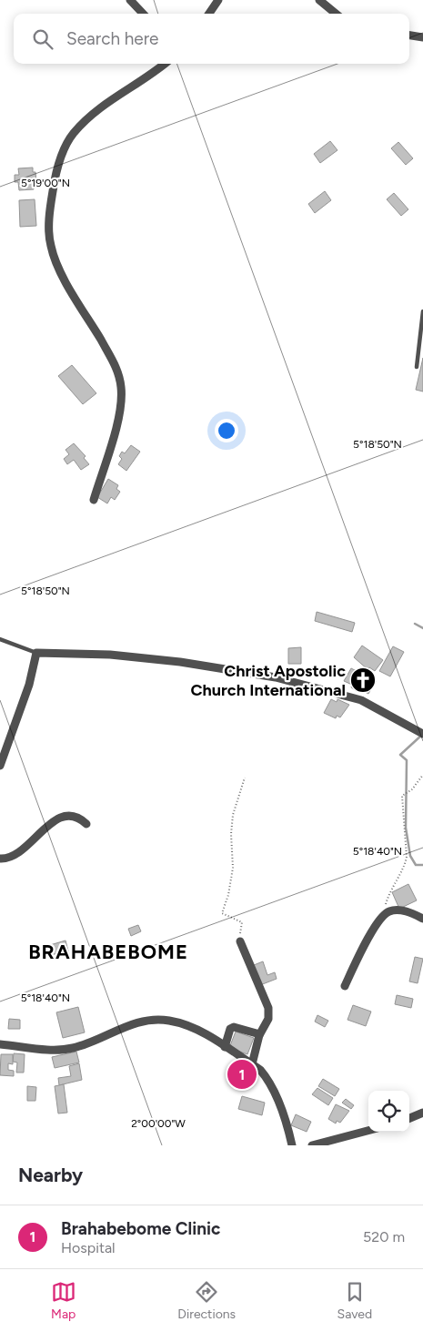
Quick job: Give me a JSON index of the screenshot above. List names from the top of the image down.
{
  "districts": ["BRAHABEBOME"],
  "places": {
    "church": ["Christ Apostolic Church International"]
  },
  "page": {
    "search": "Search here",
    "pins": "1",
    "heading": "Nearby",
    "list": [
      {
        "mark": "1",
        "name": "Brahabebome Clinic",
        "note": "Hospital",
        "value": "520 m"
      }
    ],
    "nav": ["Map", "Directions", "Saved"]
  },
  "coordinates": [
    "5°19'00\"N",
    "5°18'50\"N",
    "5°18'40\"N",
    "2°00'00\"W"
  ]
}
